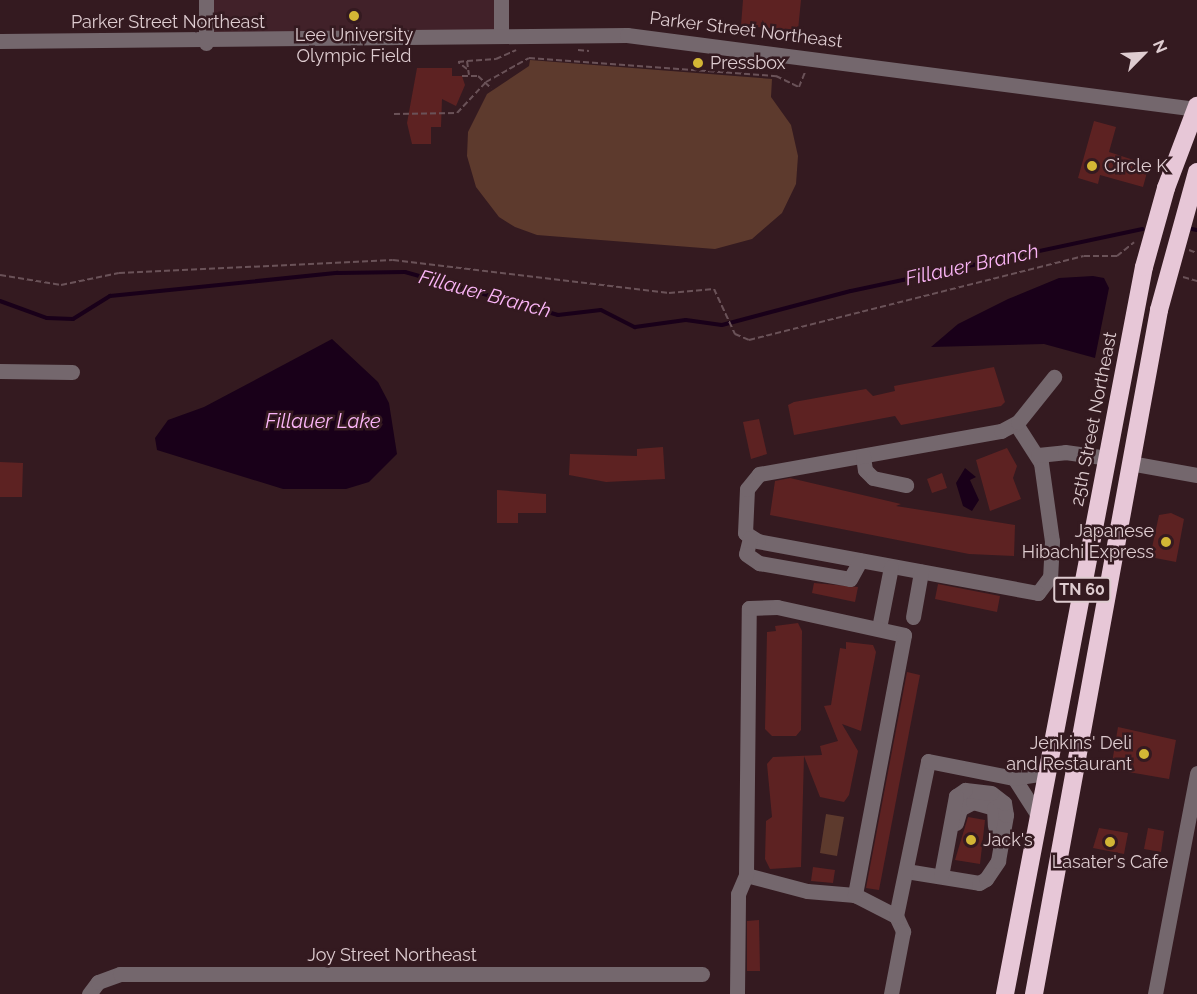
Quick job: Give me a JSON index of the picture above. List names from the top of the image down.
{
  "streets": {
    "highway": ["25th Street Northeast", "TN 60"],
    "street": ["Parker Street Northeast", "Joy Street Northeast"]
  },
  "crossings": [
    ["Parker Street Northeast", "25th Street Northeast"]
  ],
  "water": ["Fillauer Branch", "Fillauer Lake"],
  "places": [
    "Lee University Olympic Field",
    "Pressbox",
    "Circle K",
    "Japanese Hibachi Express",
    "Jenkins' Deli and Restaurant",
    "Jack's",
    "Lasater's Cafe"
  ],
  "north": "top right"
}
